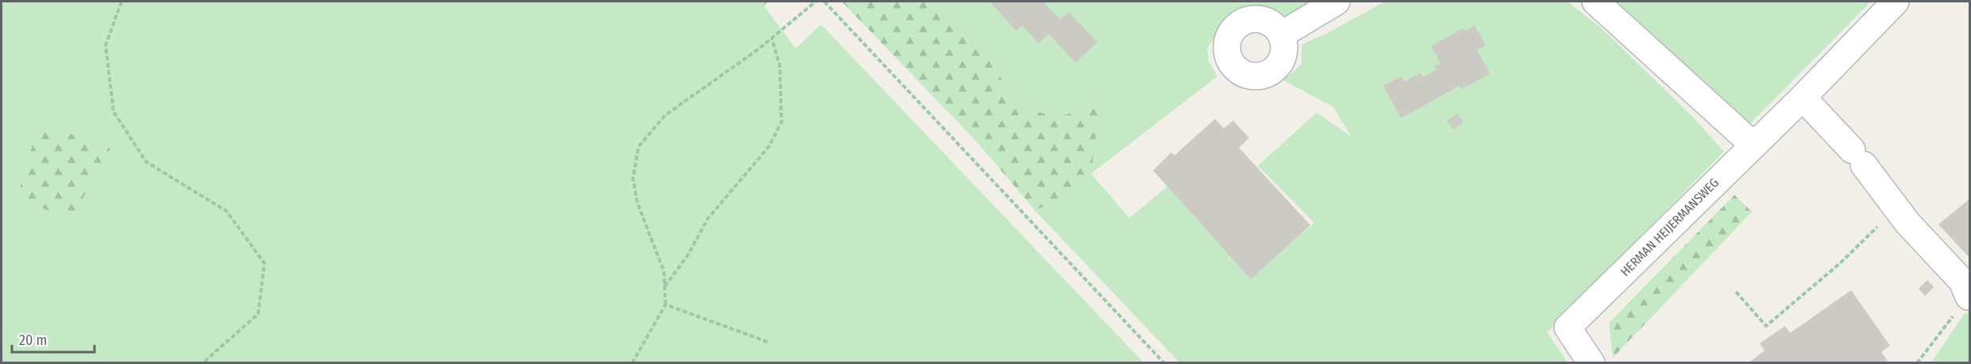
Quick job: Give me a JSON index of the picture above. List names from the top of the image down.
{
  "streets": {
    "street": ["HERMAN HEIJERMANSWEG"]
  },
  "scale_bar": "20 m"
}
